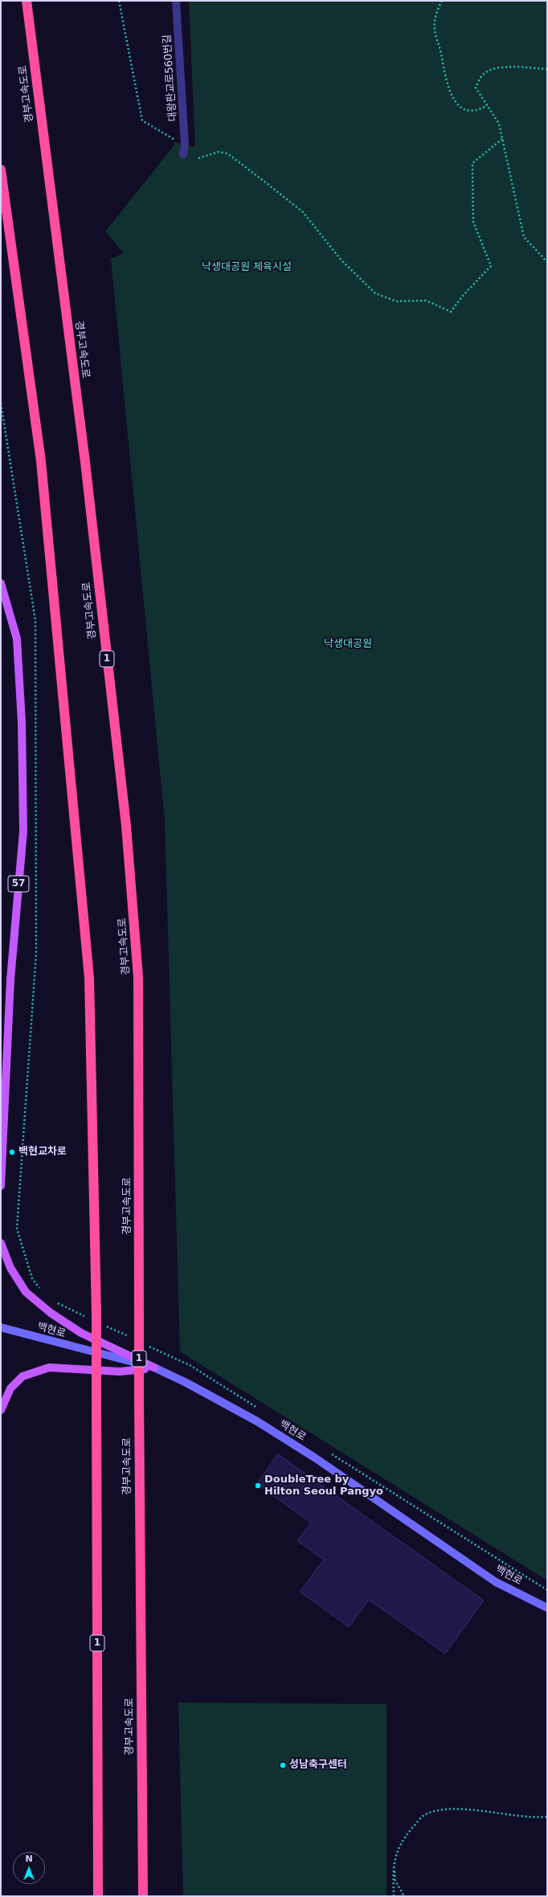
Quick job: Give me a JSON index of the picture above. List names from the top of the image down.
{
  "streets": {
    "highway": ["경부고속도로", "1"],
    "main road": ["57", "백현로"],
    "lane": ["대왕판교로560번길"]
  },
  "parks": ["낙생대공원 체육시설", "낙생대공원"],
  "places": ["백현교차로", "DoubleTree by Hilton Seoul Pangyo", "성남축구센터"],
  "north": "top"
}
